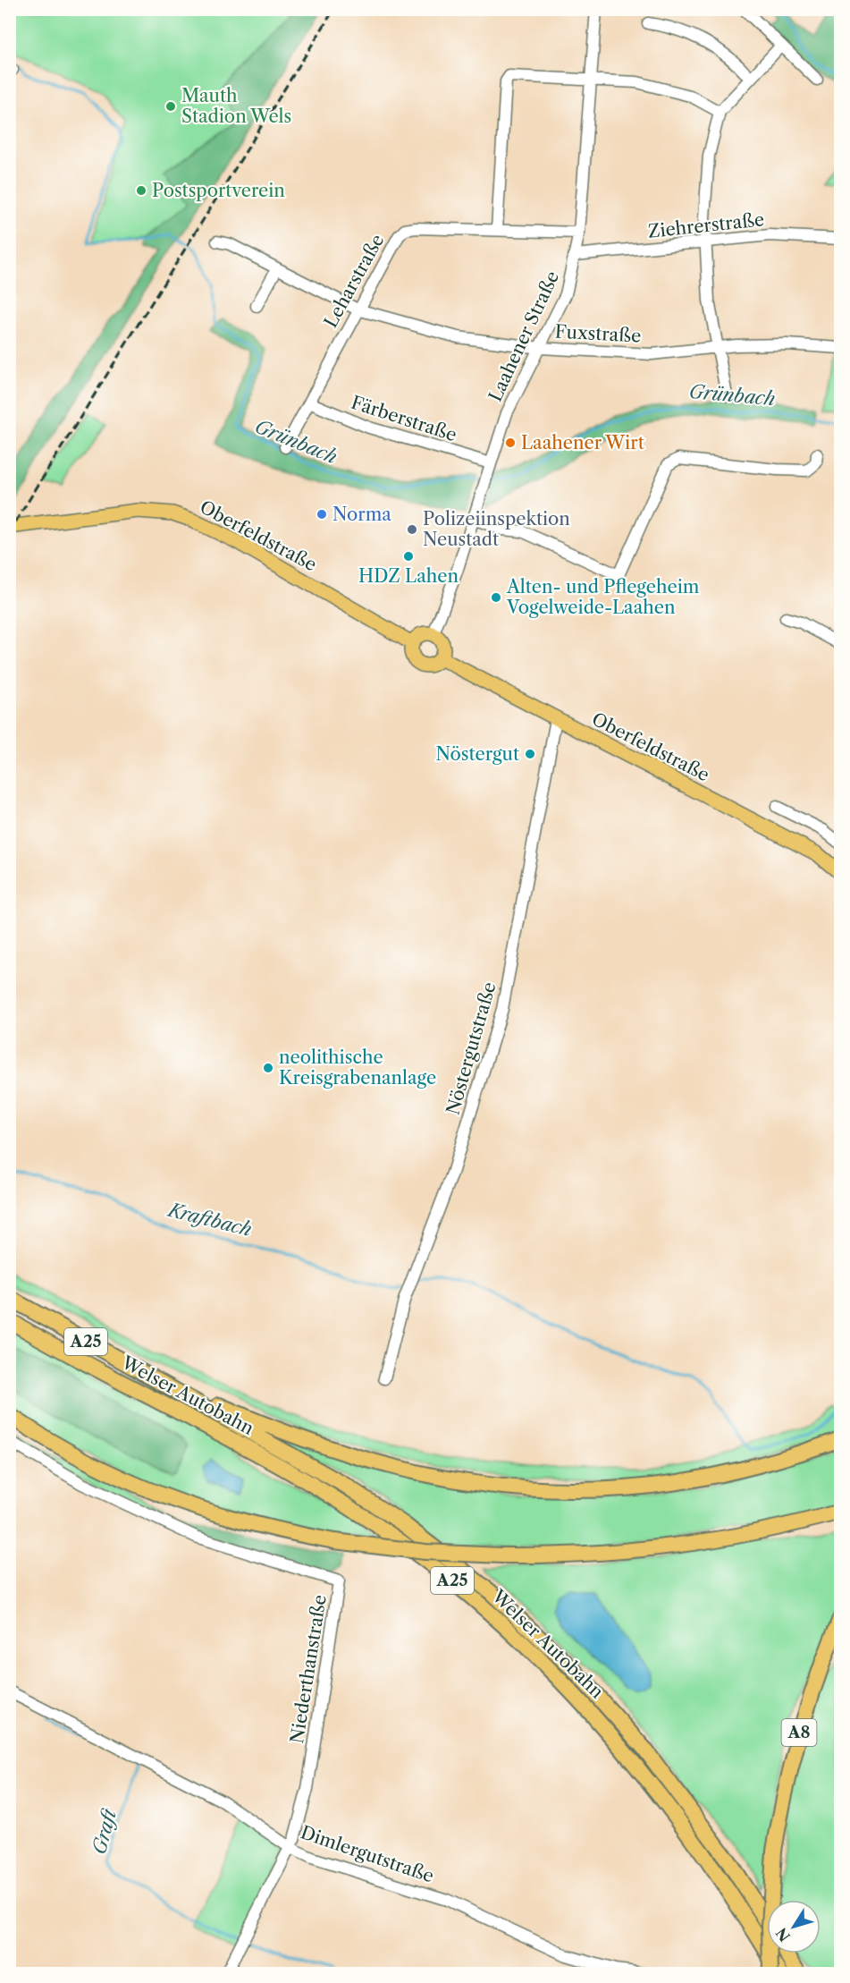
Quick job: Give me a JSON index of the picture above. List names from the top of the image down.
{
  "streets": {
    "highway": ["A25", "Welser Autobahn", "A8"],
    "main road": ["Oberfeldstraße"],
    "street": [
      "Ziehrerstraße",
      "Leharstraße",
      "Fuxstraße",
      "Laahener Straße",
      "Färberstraße",
      "Nöstergutstraße",
      "Niederthanstraße",
      "Dimlergutstraße"
    ]
  },
  "crossings": [
    ["Ziehrerstraße", "Laahener Straße"],
    ["Leharstraße", "Fuxstraße"],
    ["Leharstraße", "Laahener Straße"],
    ["Leharstraße", "Färberstraße"],
    ["Fuxstraße", "Laahener Straße"],
    ["Laahener Straße", "Färberstraße"],
    ["Laahener Straße", "Oberfeldstraße"],
    ["Oberfeldstraße", "Nöstergutstraße"],
    ["Niederthanstraße", "Dimlergutstraße"]
  ],
  "water": ["Grünbach", "Kraftbach", "Graft"],
  "places": [
    "Mauth Stadion Wels",
    "Postsportverein",
    "Laahener Wirt",
    "Norma",
    "Polizeiinspektion Neustadt",
    "HDZ Lahen",
    "Alten- und Pflegeheim Vogelweide-Laahen",
    "Nöstergut",
    "neolithische Kreisgrabenanlage"
  ],
  "north": "bottom left"
}
